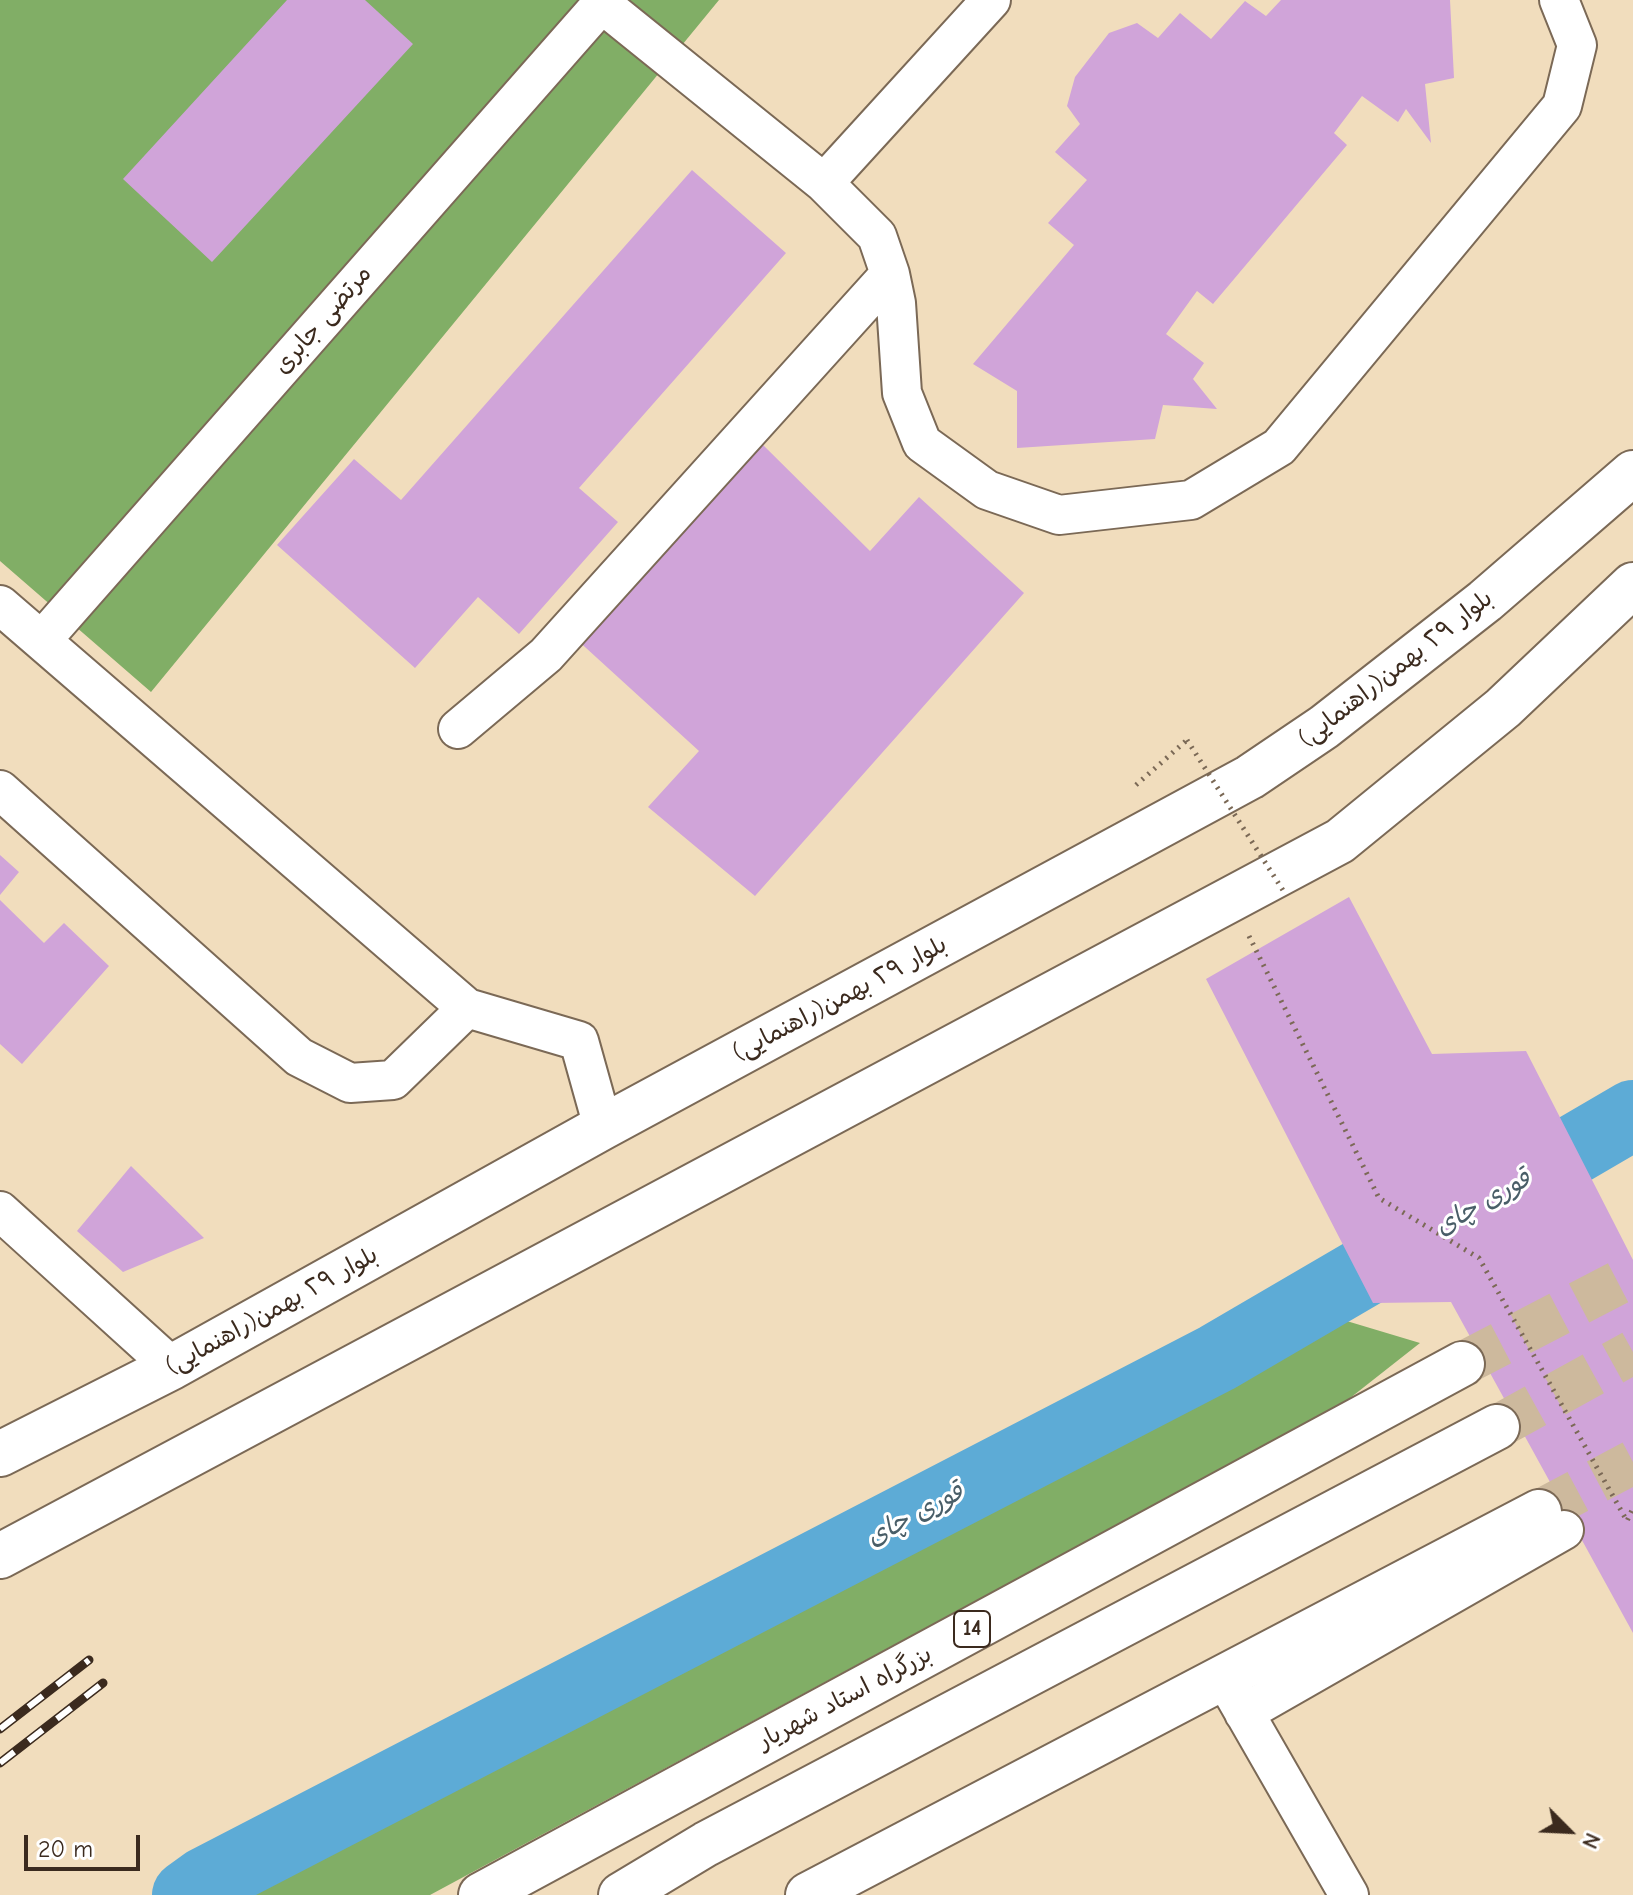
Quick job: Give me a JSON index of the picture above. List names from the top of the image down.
{
  "streets": {
    "main road": ["بلوار ٢٩ بهمن(راهنمایی)", "14", "بزرگراه استاد شهریار"],
    "street": ["مرتضی جابری"]
  },
  "water": ["قوری چای"],
  "scale_bar": "20 m",
  "north": "bottom right"
}
